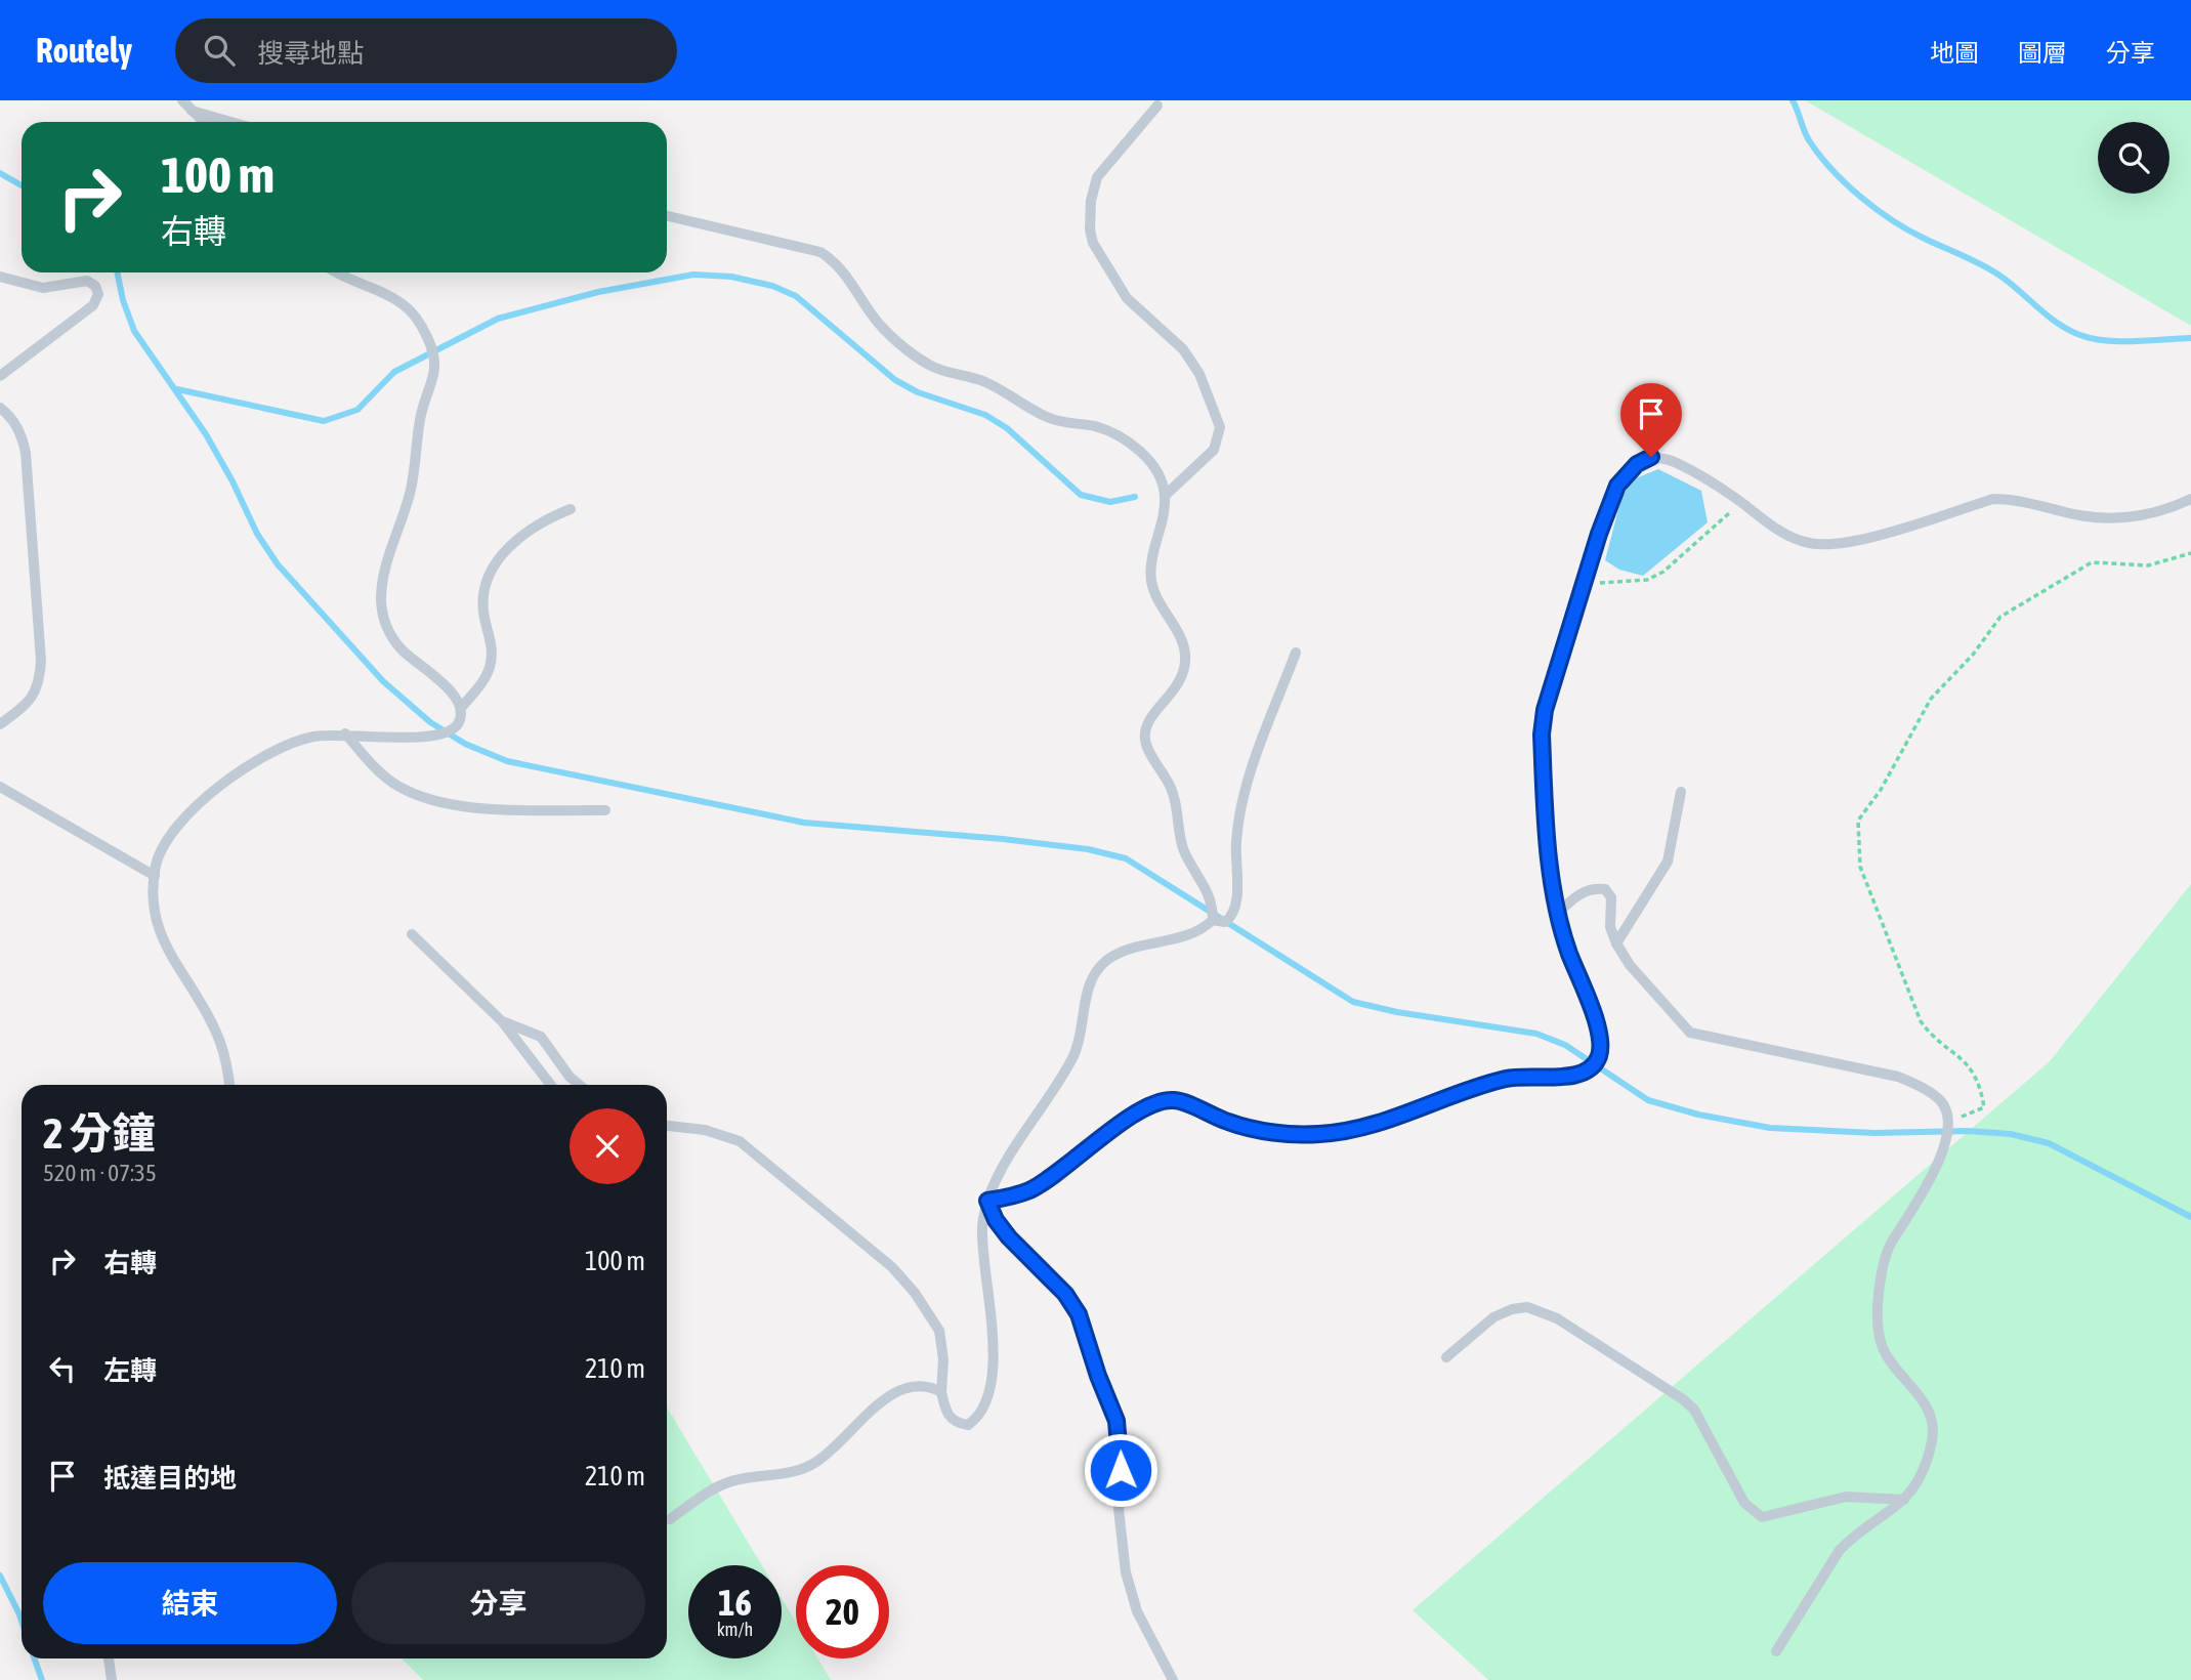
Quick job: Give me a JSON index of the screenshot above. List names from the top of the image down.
{
  "page": {
    "header": "Routely",
    "search": "搜尋地點",
    "nav": ["地圖", "圖層", "分享"],
    "turn": ["100 m", "右轉"],
    "heading": ["2 分鐘", "520 m · 07:35"],
    "list": [
      {
        "name": "右轉",
        "value": "100 m"
      },
      {
        "name": "左轉",
        "value": "210 m"
      },
      {
        "name": "抵達目的地",
        "value": "210 m"
      }
    ],
    "buttons": ["結束", "分享"],
    "speed": "16 km/h",
    "limit": "20"
  }
}
